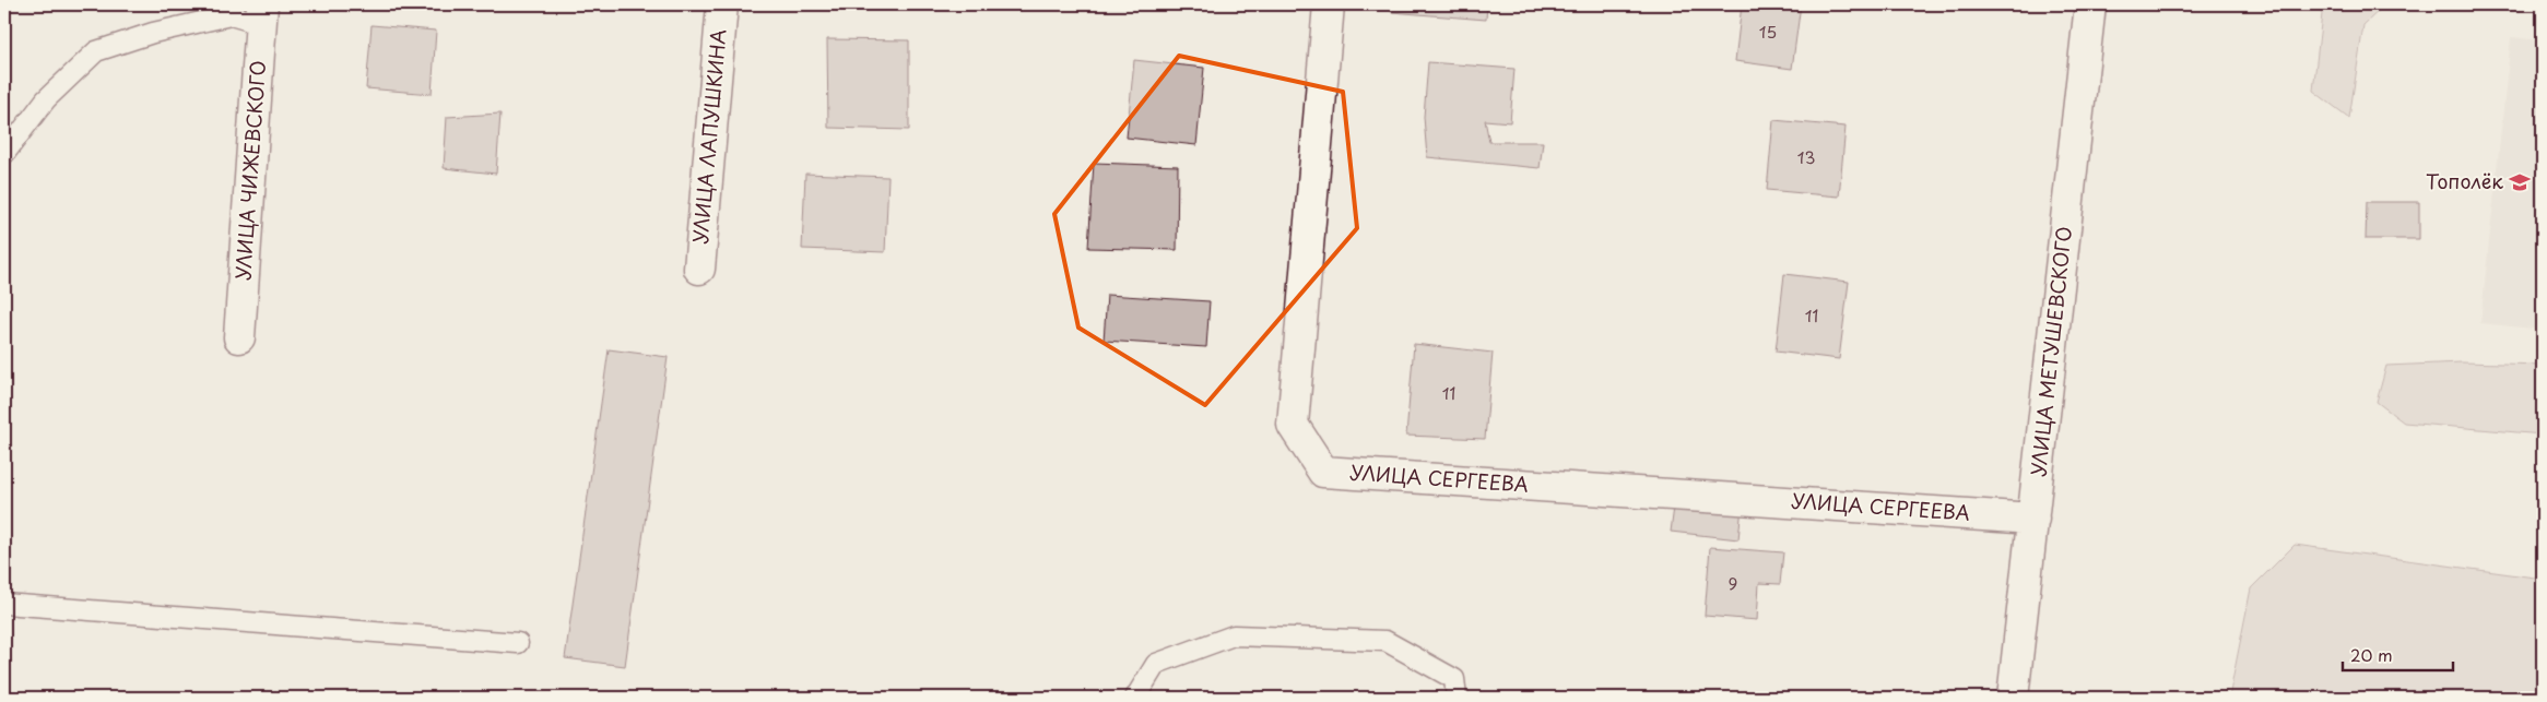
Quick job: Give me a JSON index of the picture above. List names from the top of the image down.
{
  "streets": {
    "street": [
      "УЛИЦА ЛАПУШКИНА",
      "УЛИЦА ЧИЖЕВСКОГО",
      "УЛИЦА МЕТУШЕВСКОГО",
      "УЛИЦА СЕРГЕЕВА"
    ]
  },
  "crossings": [
    ["УЛИЦА МЕТУШЕВСКОГО", "УЛИЦА СЕРГЕЕВА"]
  ],
  "places": {
    "school or university": ["Тополёк"]
  },
  "house_numbers": [
    "15",
    "13",
    "11",
    "11",
    "9"
  ],
  "scale_bar": "20 m"
}
